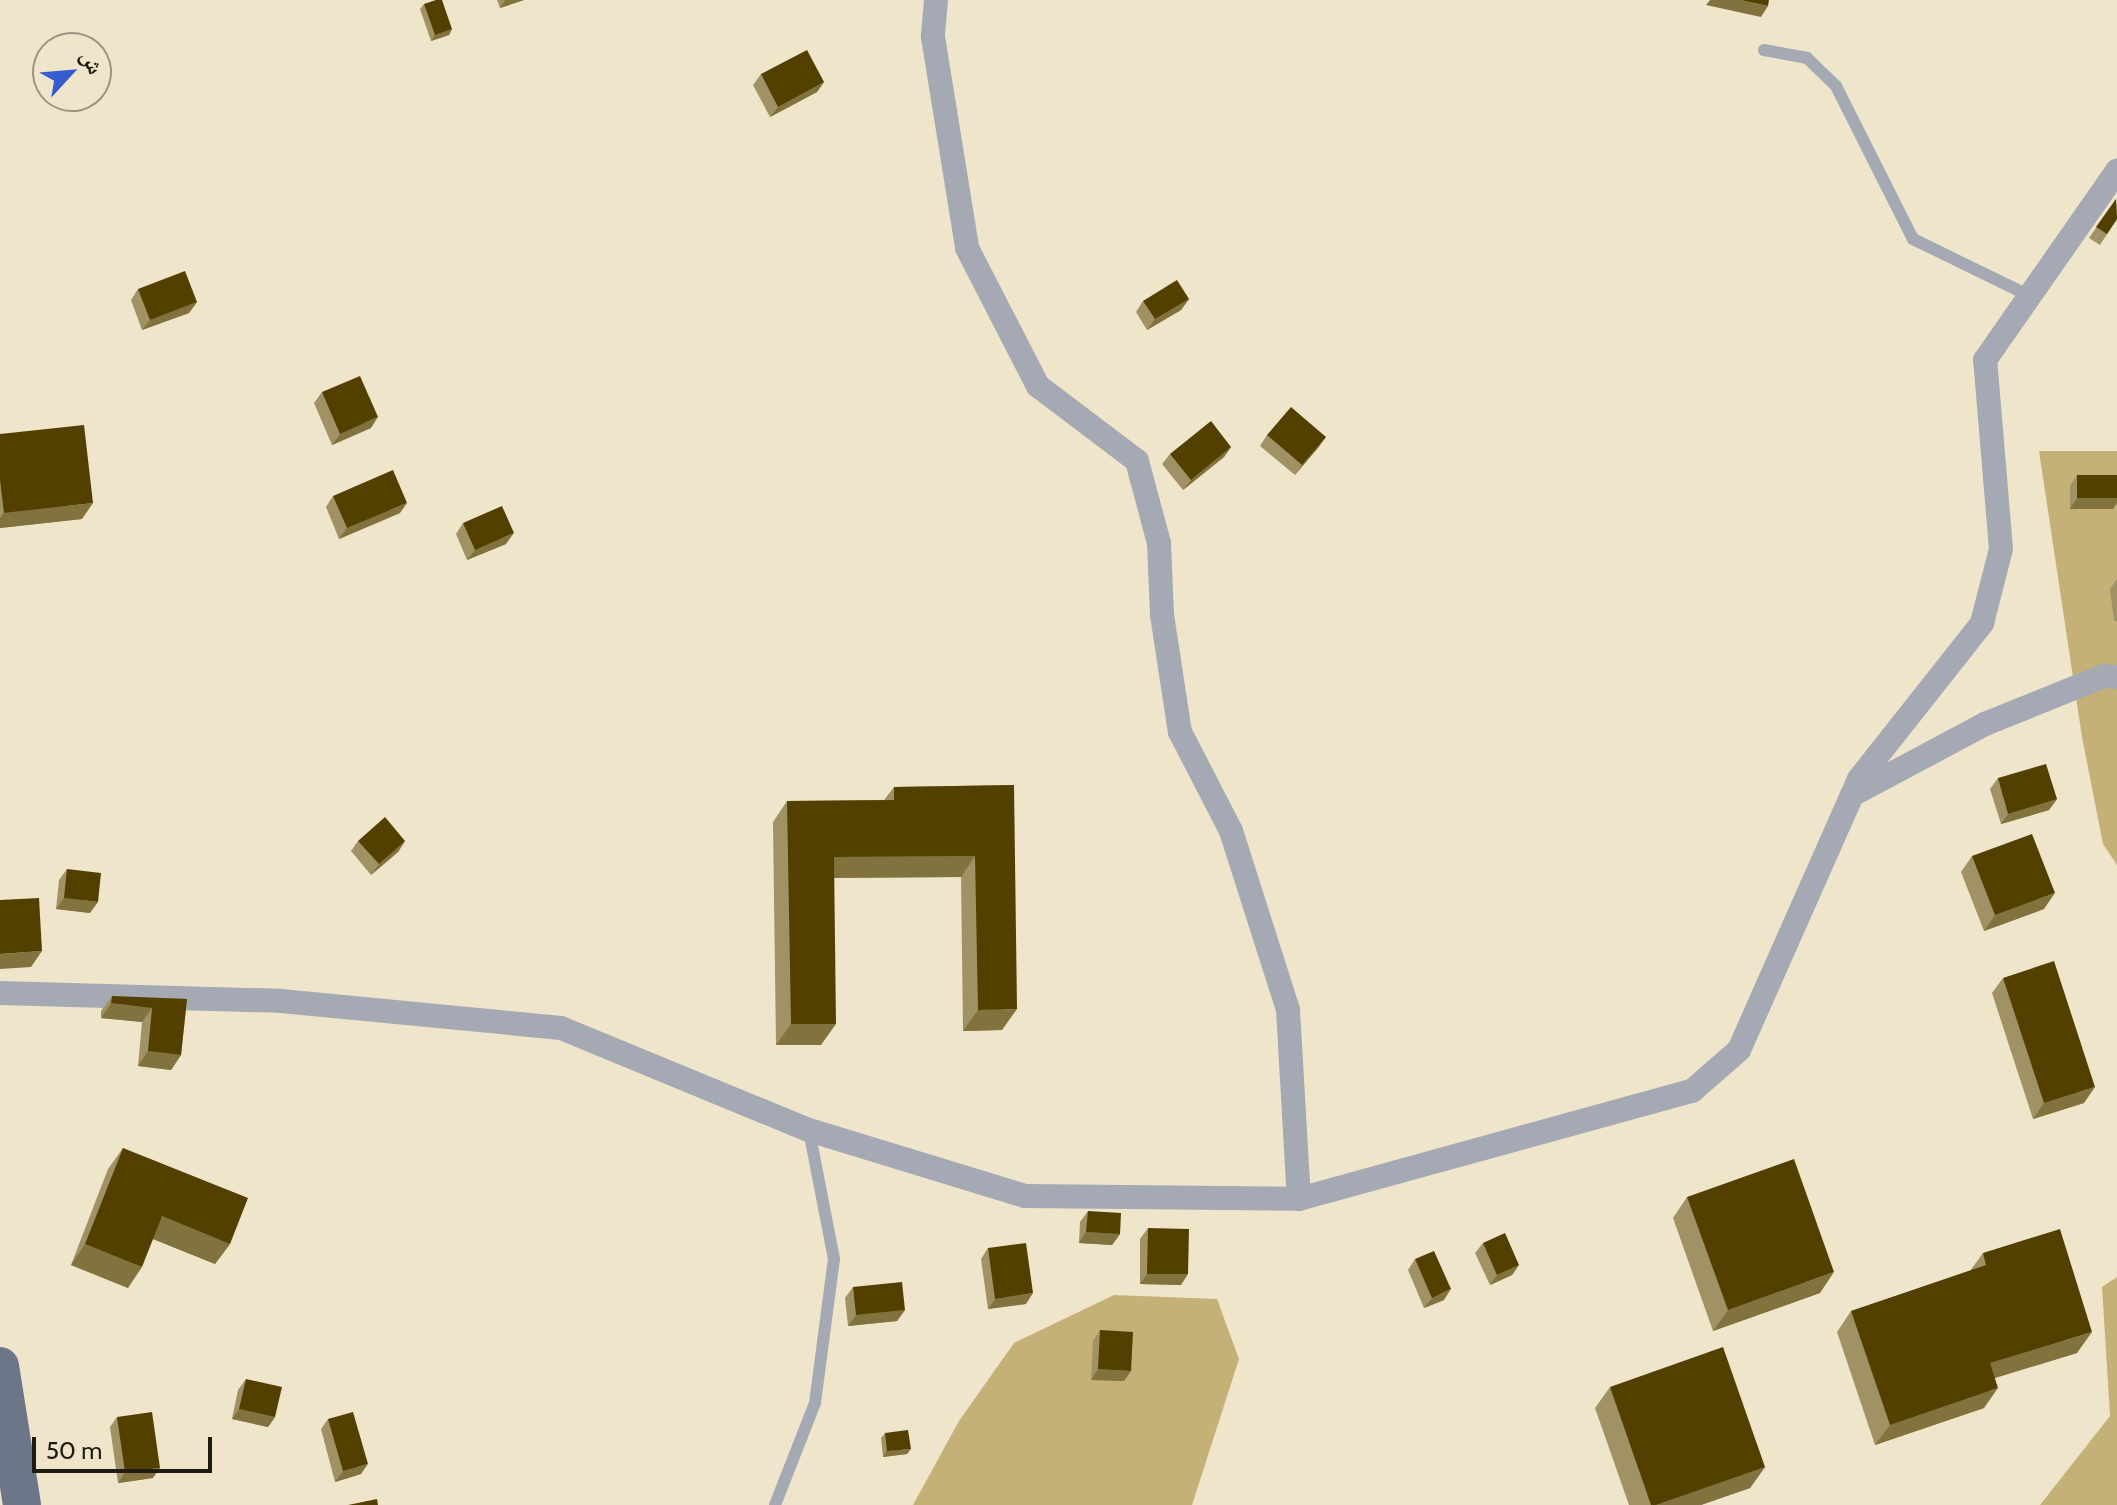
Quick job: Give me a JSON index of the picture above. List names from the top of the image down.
{
  "scale_bar": "50 m",
  "north": "top right"
}
